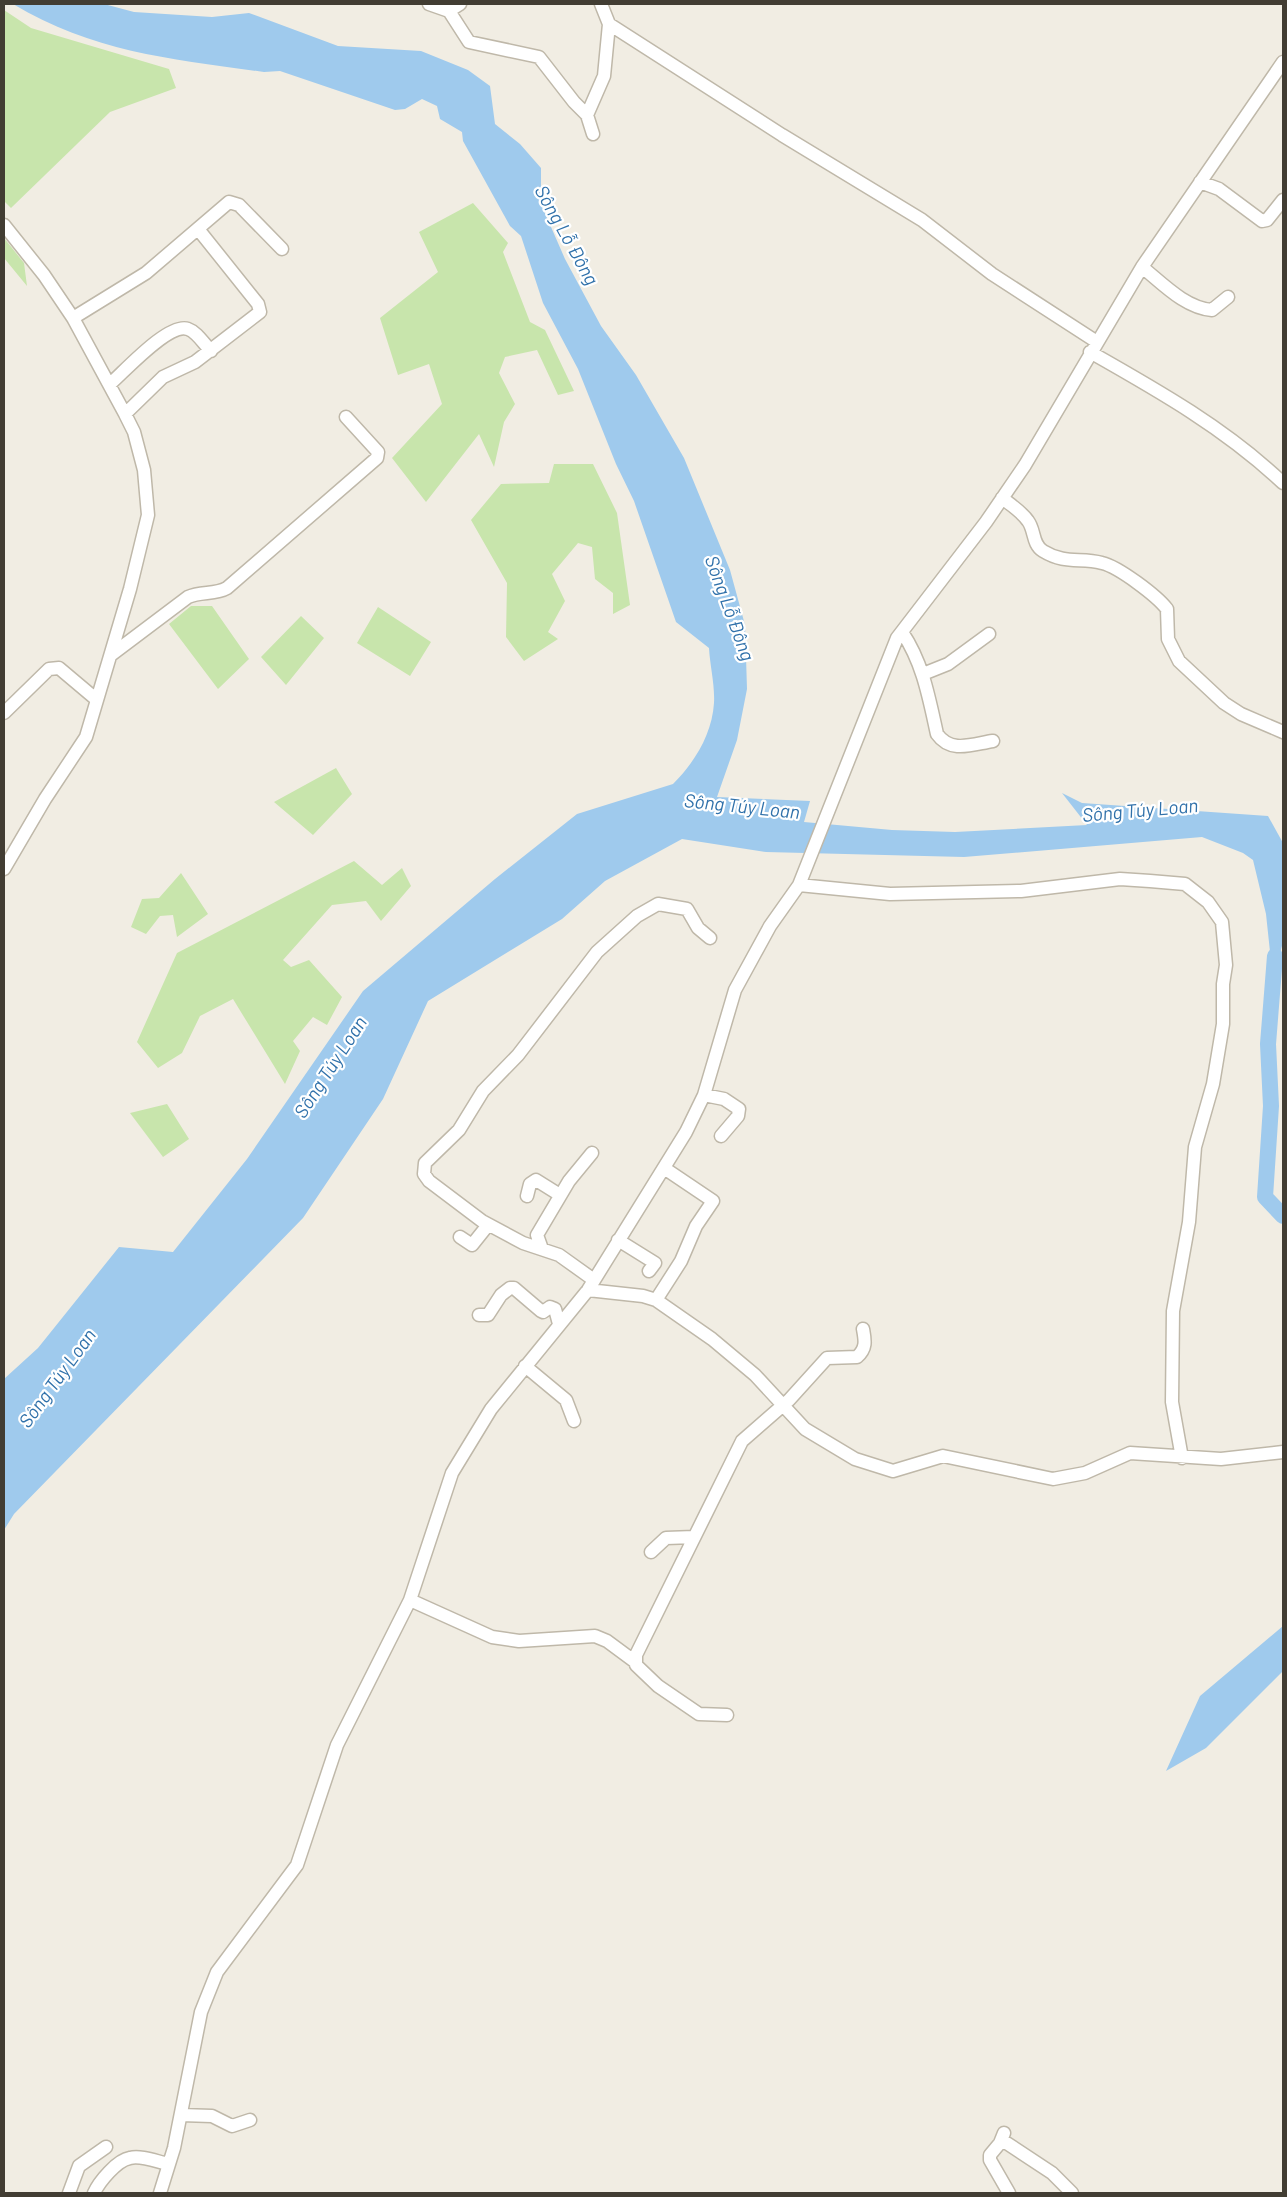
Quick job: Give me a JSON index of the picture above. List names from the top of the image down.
{
  "water": ["Sông Lỗ Đông", "Sông Túy Loan"]
}
